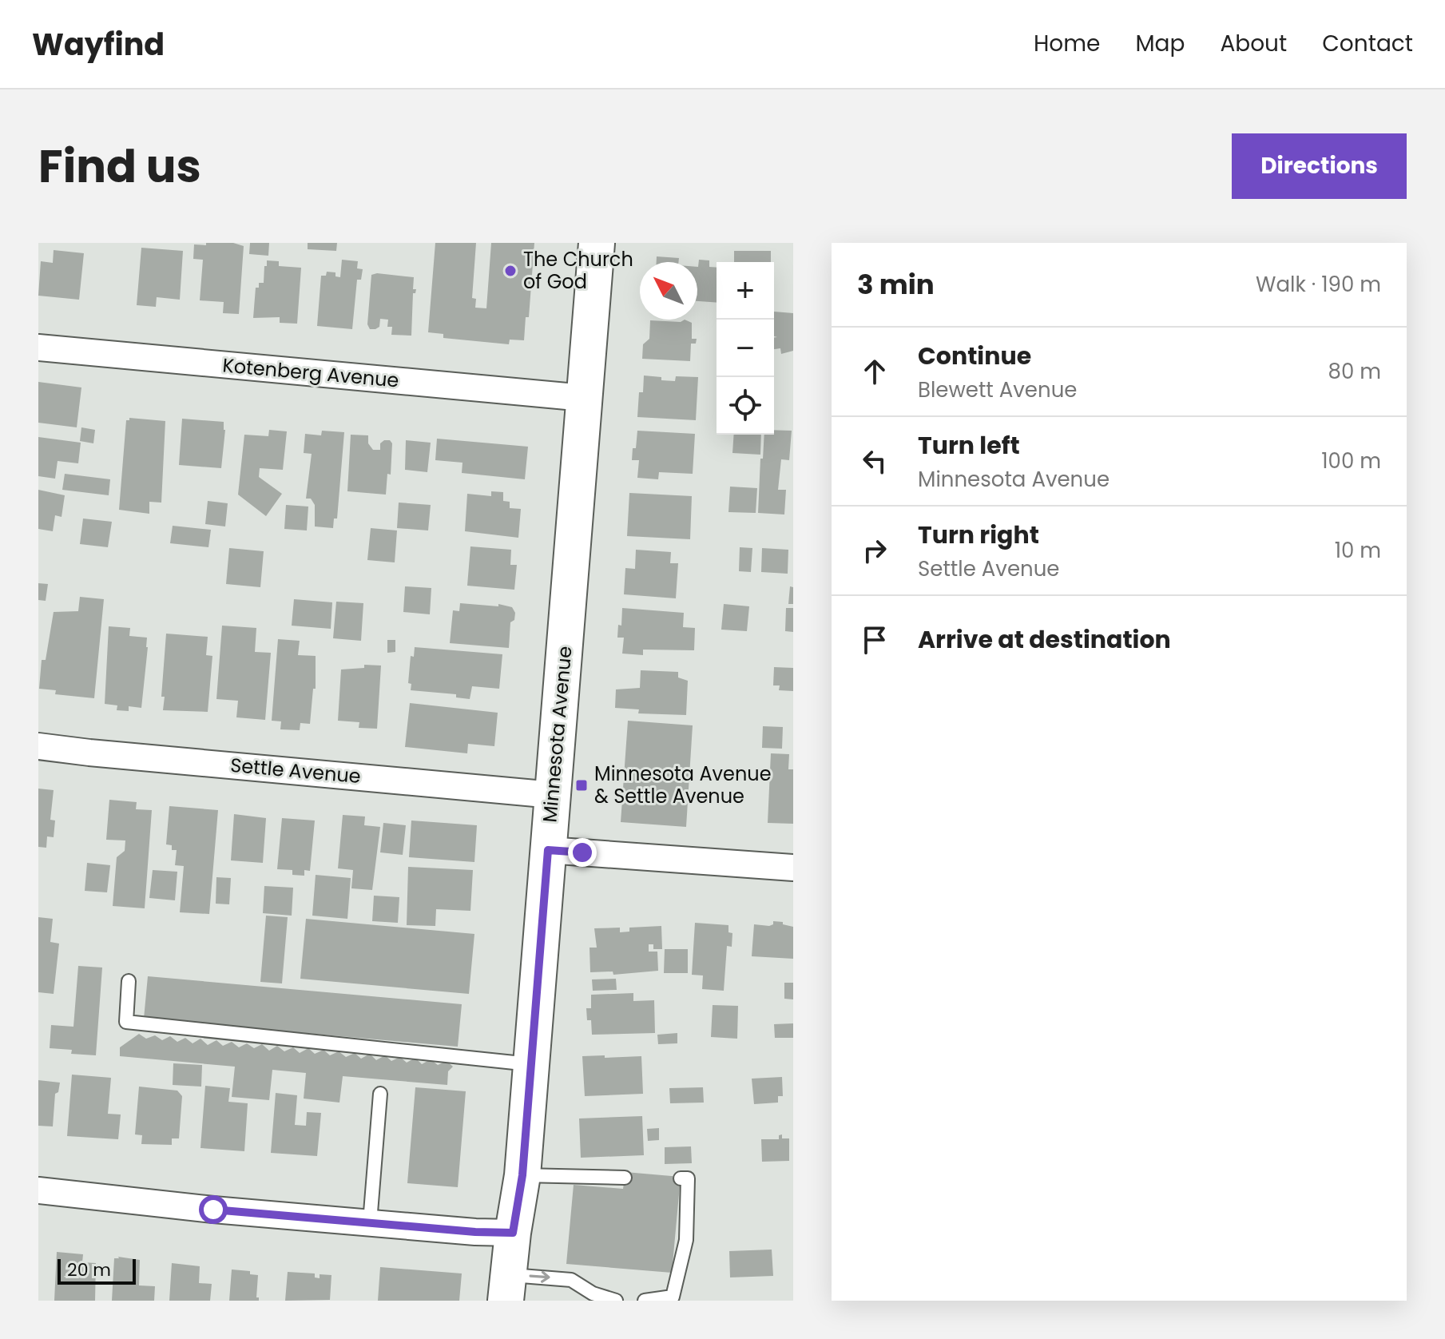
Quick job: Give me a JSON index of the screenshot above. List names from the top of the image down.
{
  "streets": {
    "main road": ["Minnesota Avenue"],
    "street": ["Kotenberg Avenue", "Settle Avenue"]
  },
  "crossings": [
    ["Kotenberg Avenue", "Minnesota Avenue"],
    ["Minnesota Avenue", "Settle Avenue"]
  ],
  "places": {
    "other": ["The Church of God"],
    "transit": ["Minnesota Avenue & Settle Avenue"]
  },
  "scale_bar": "20 m",
  "north": "top left",
  "page": {
    "header": "Wayfind",
    "nav": [
      "Home",
      "Map",
      "About",
      "Contact"
    ],
    "title": "Find us",
    "buttons": "Directions",
    "heading": ["3 min", "Walk · 190 m"],
    "map_buttons": ["+", "−"],
    "list": [
      ["Continue", "Blewett Avenue", "80 m"],
      ["Turn left", "Minnesota Avenue", "100 m"],
      ["Turn right", "Settle Avenue", "10 m"],
      "Arrive at destination"
    ],
    "scale": "20 m"
  }
}
